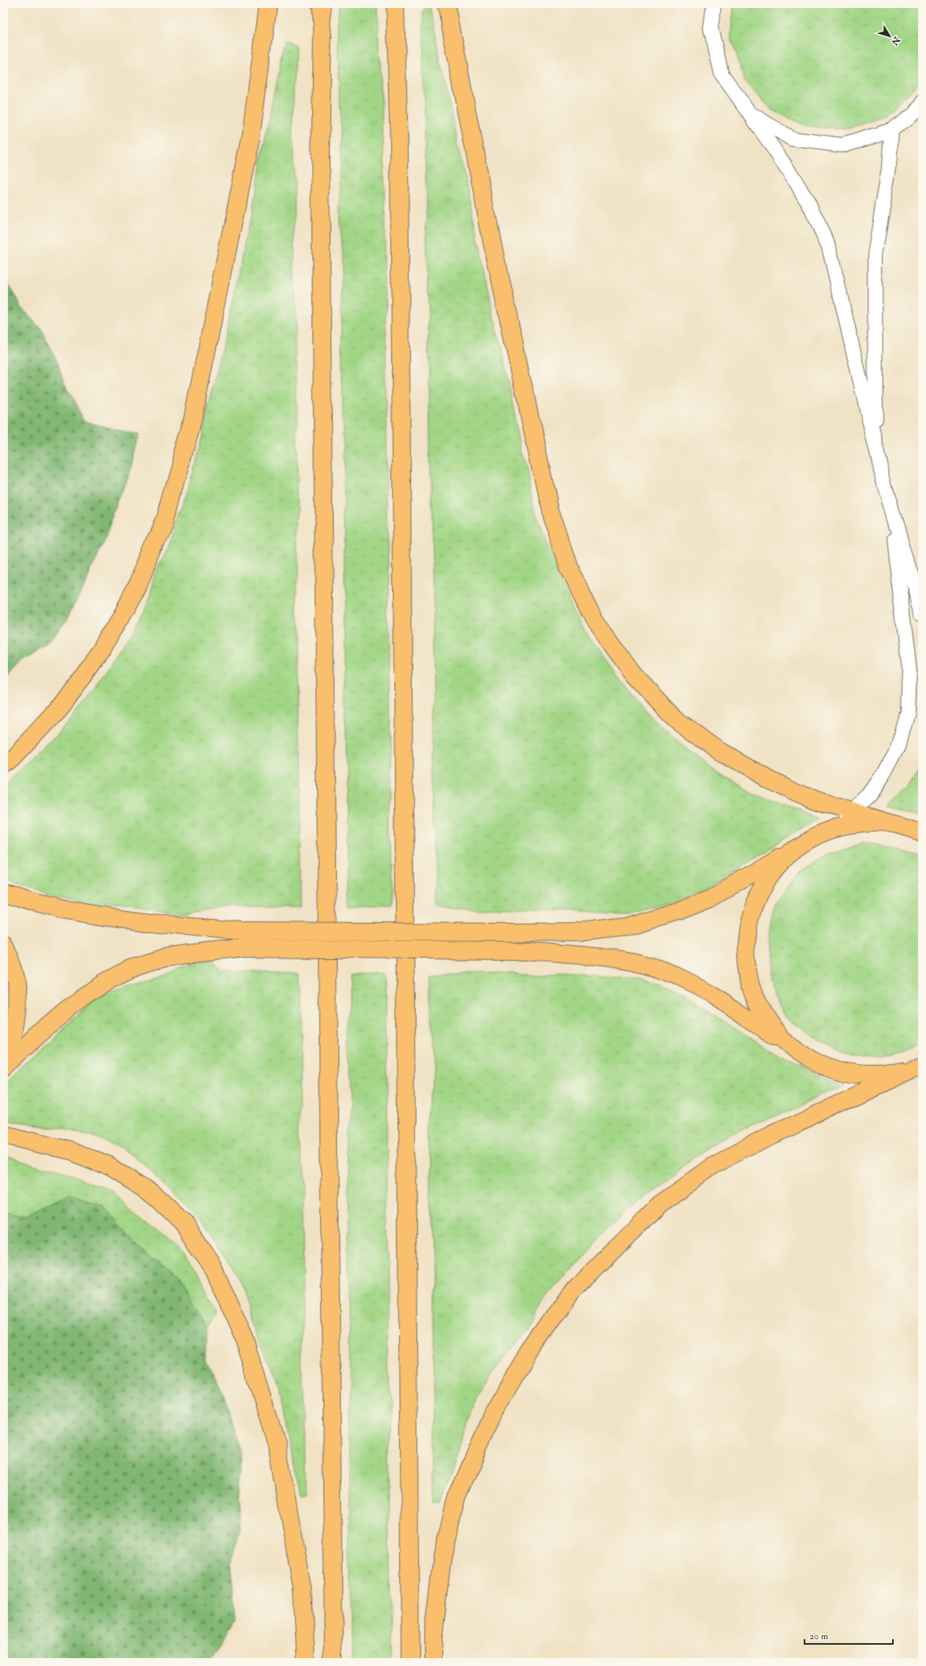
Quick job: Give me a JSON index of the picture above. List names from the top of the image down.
{
  "scale_bar": "20 m",
  "north": "bottom right"
}
